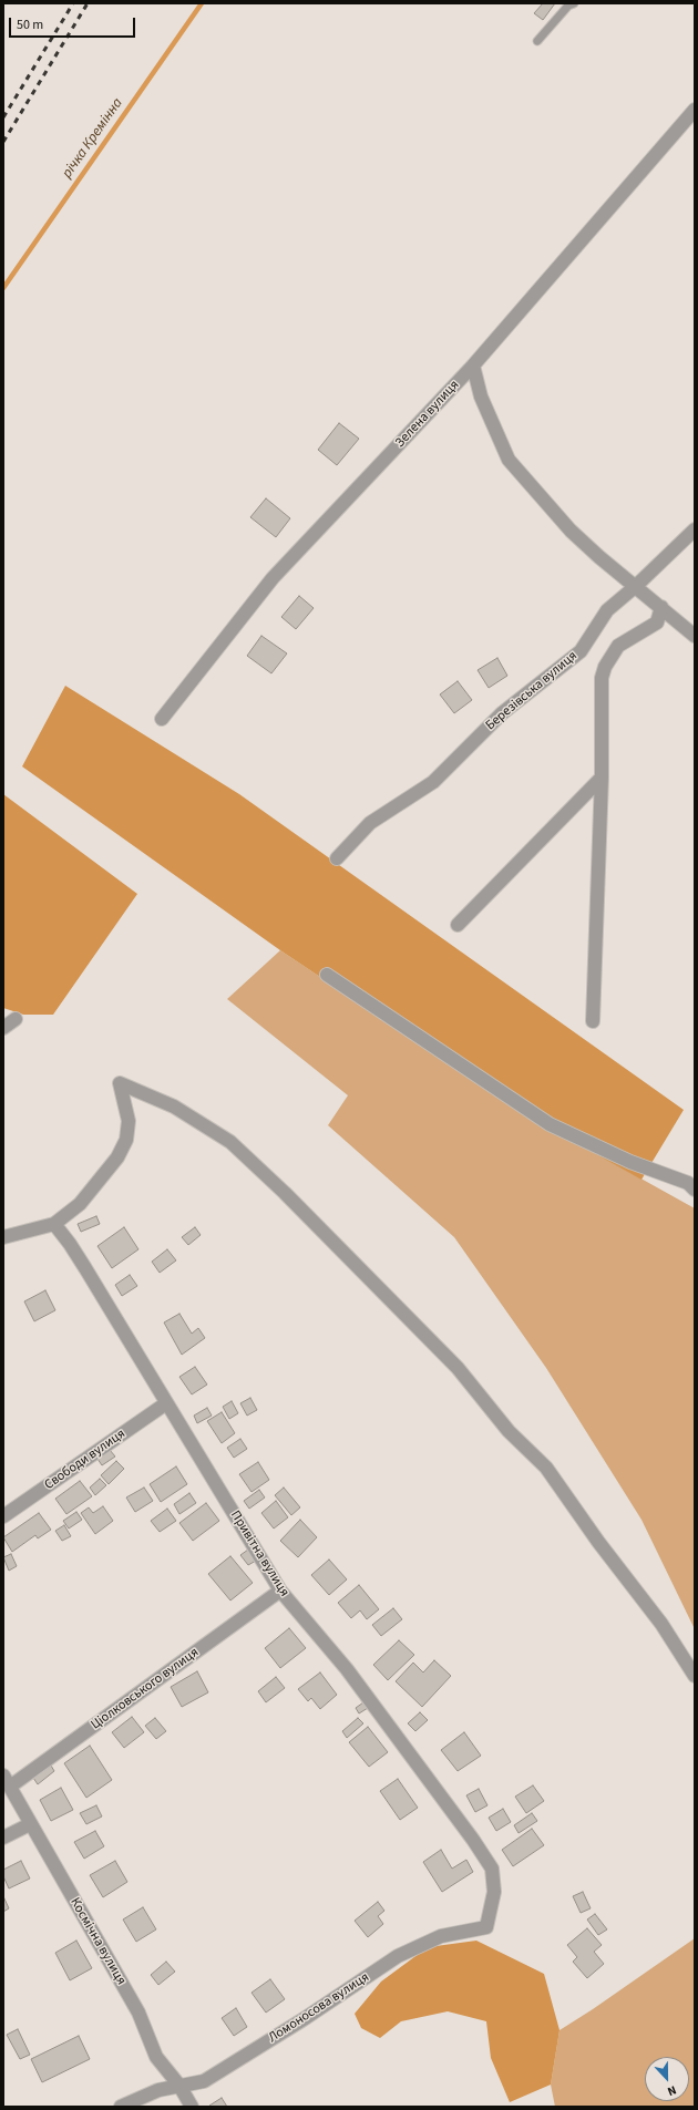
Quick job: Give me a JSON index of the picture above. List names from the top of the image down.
{
  "streets": {
    "street": [
      "Зелена вулиця",
      "Березівська вулиця",
      "Свободи вулиця",
      "Привітна вулиця",
      "Ціолковського вулиця",
      "Космічна вулиця",
      "Ломоносова вулиця"
    ]
  },
  "crossings": [
    ["Свободи вулиця", "Привітна вулиця"],
    ["Привітна вулиця", "Ціолковського вулиця"],
    ["Привітна вулиця", "Ломоносова вулиця"],
    ["Ціолковського вулиця", "Космічна вулиця"],
    ["Космічна вулиця", "Ломоносова вулиця"]
  ],
  "water": ["річка Кремінна"],
  "scale_bar": "50 m",
  "north": "bottom"
}
